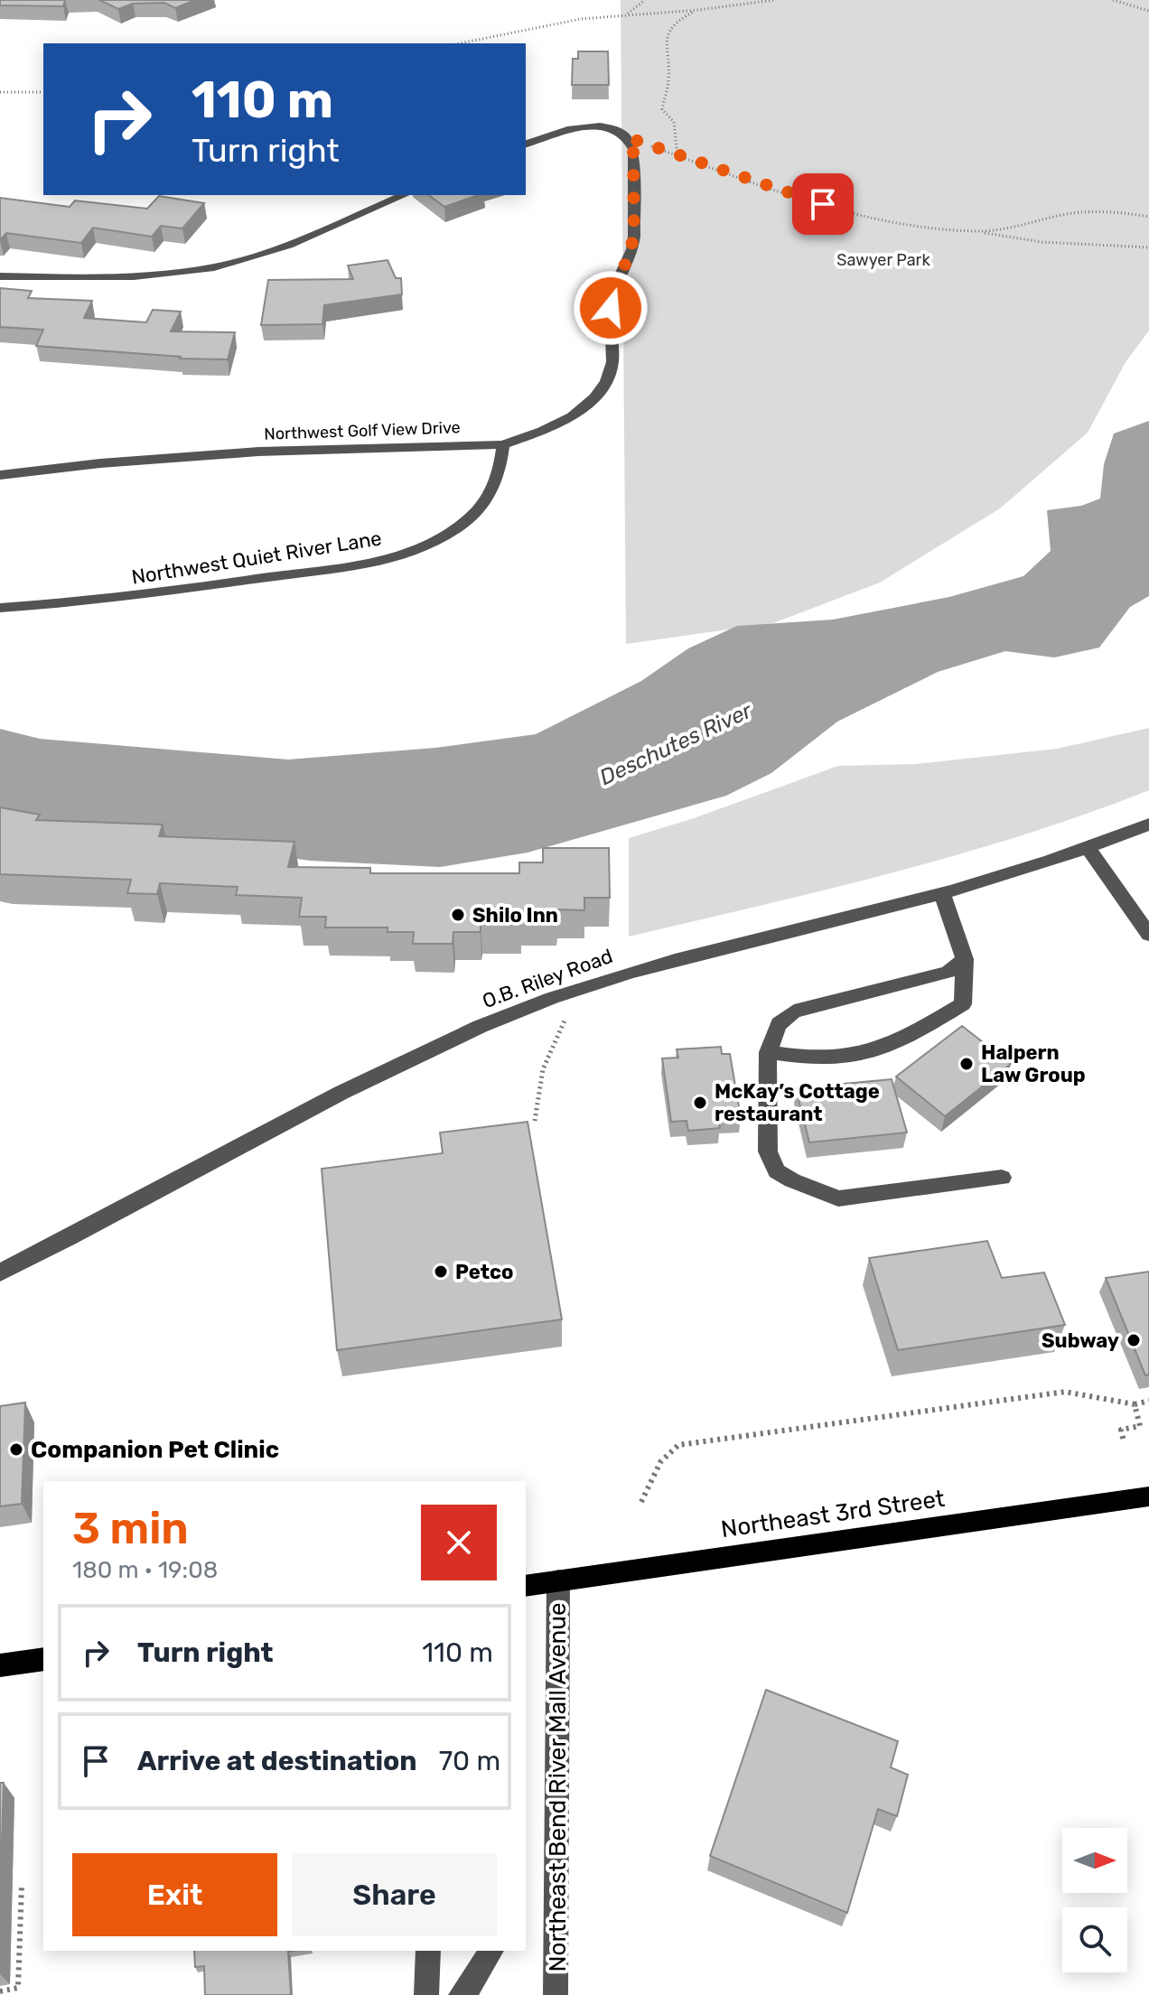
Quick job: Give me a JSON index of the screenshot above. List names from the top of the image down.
{
  "streets": {
    "main road": ["Northeast 3rd Street"],
    "street": [
      "Northwest Golf View Drive",
      "Northwest Quiet River Lane",
      "O.B. Riley Road",
      "Northeast Bend River Mall Avenue"
    ]
  },
  "crossings": [
    ["Northwest Golf View Drive", "Northwest Quiet River Lane"],
    ["Northeast 3rd Street", "Northeast Bend River Mall Avenue"]
  ],
  "water": ["Deschutes River"],
  "parks": ["Sawyer Park"],
  "places": [
    "Shilo Inn",
    "Halpern Law Group",
    "McKay’s Cottage restaurant",
    "Petco",
    "Subway",
    "Companion Pet Clinic"
  ],
  "north": "right",
  "page": {
    "turn": ["110 m", "Turn right"],
    "heading": ["3 min", "180 m · 19:08"],
    "list": [
      {
        "name": "Turn right",
        "value": "110 m"
      },
      {
        "name": "Arrive at destination",
        "value": "70 m"
      }
    ],
    "buttons": ["Exit", "Share"]
  }
}
